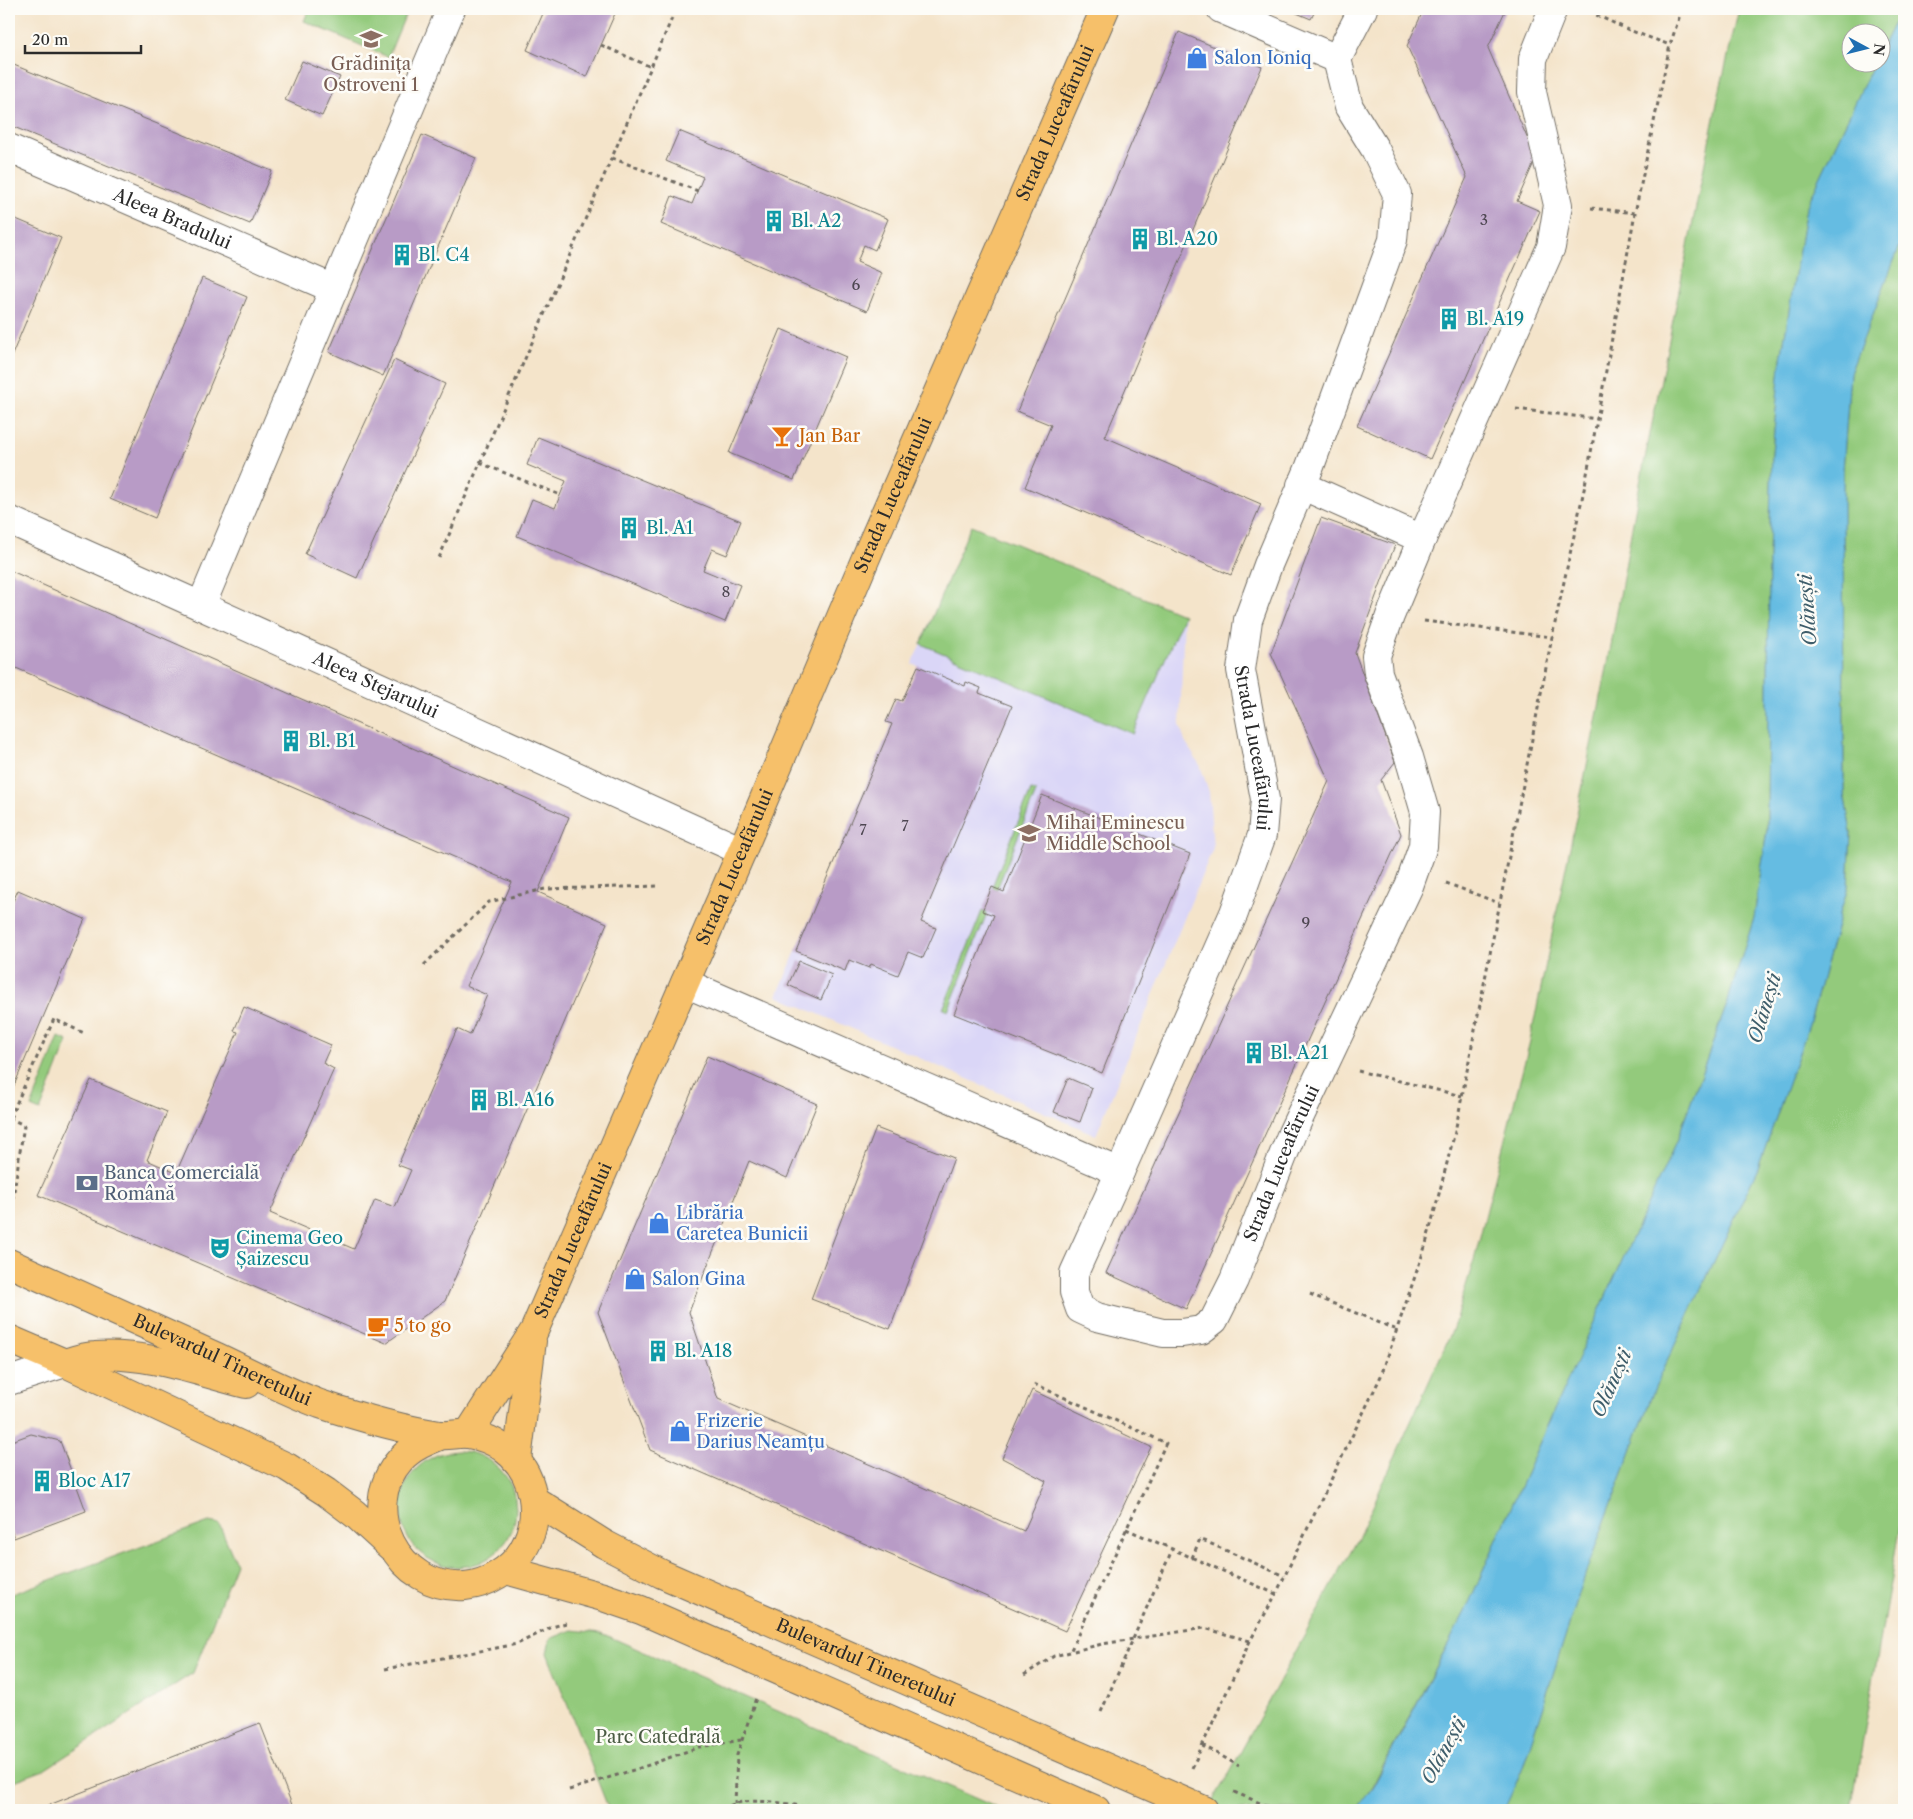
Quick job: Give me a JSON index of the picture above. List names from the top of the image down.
{
  "streets": {
    "main road": ["Strada Luceafărului", "Bulevardul Tineretului"],
    "street": ["Aleea Bradului", "Aleea Stejarului"]
  },
  "crossings": [
    ["Strada Luceafărului", "Aleea Stejarului"],
    ["Strada Luceafărului", "Bulevardul Tineretului"]
  ],
  "water": ["Olănești"],
  "parks": ["Parc Catedrală"],
  "places": {
    "school or university": ["Grădinița Ostroveni 1", "Mihai Eminescu Middle School"],
    "shop": [
      "Salon Ioniq",
      "Librăria Caretea Bunicii",
      "Salon Gina",
      "Frizerie Darius Neamțu"
    ],
    "building": [
      "Bl. A2",
      "Bl. A20",
      "Bl. C4",
      "Bl. A19",
      "Bl. A1",
      "Bl. B1",
      "Bl. A21",
      "Bl. A16",
      "Bl. A18",
      "Bloc A17"
    ],
    "bar": ["Jan Bar"],
    "bank": ["Banca Comercială Română"],
    "theatre": ["Cinema Geo Șaizescu"],
    "cafe": ["5 to go"]
  },
  "house_numbers": [
    "3",
    "6",
    "8",
    "7",
    "7",
    "9"
  ],
  "scale_bar": "20 m",
  "north": "right"
}
